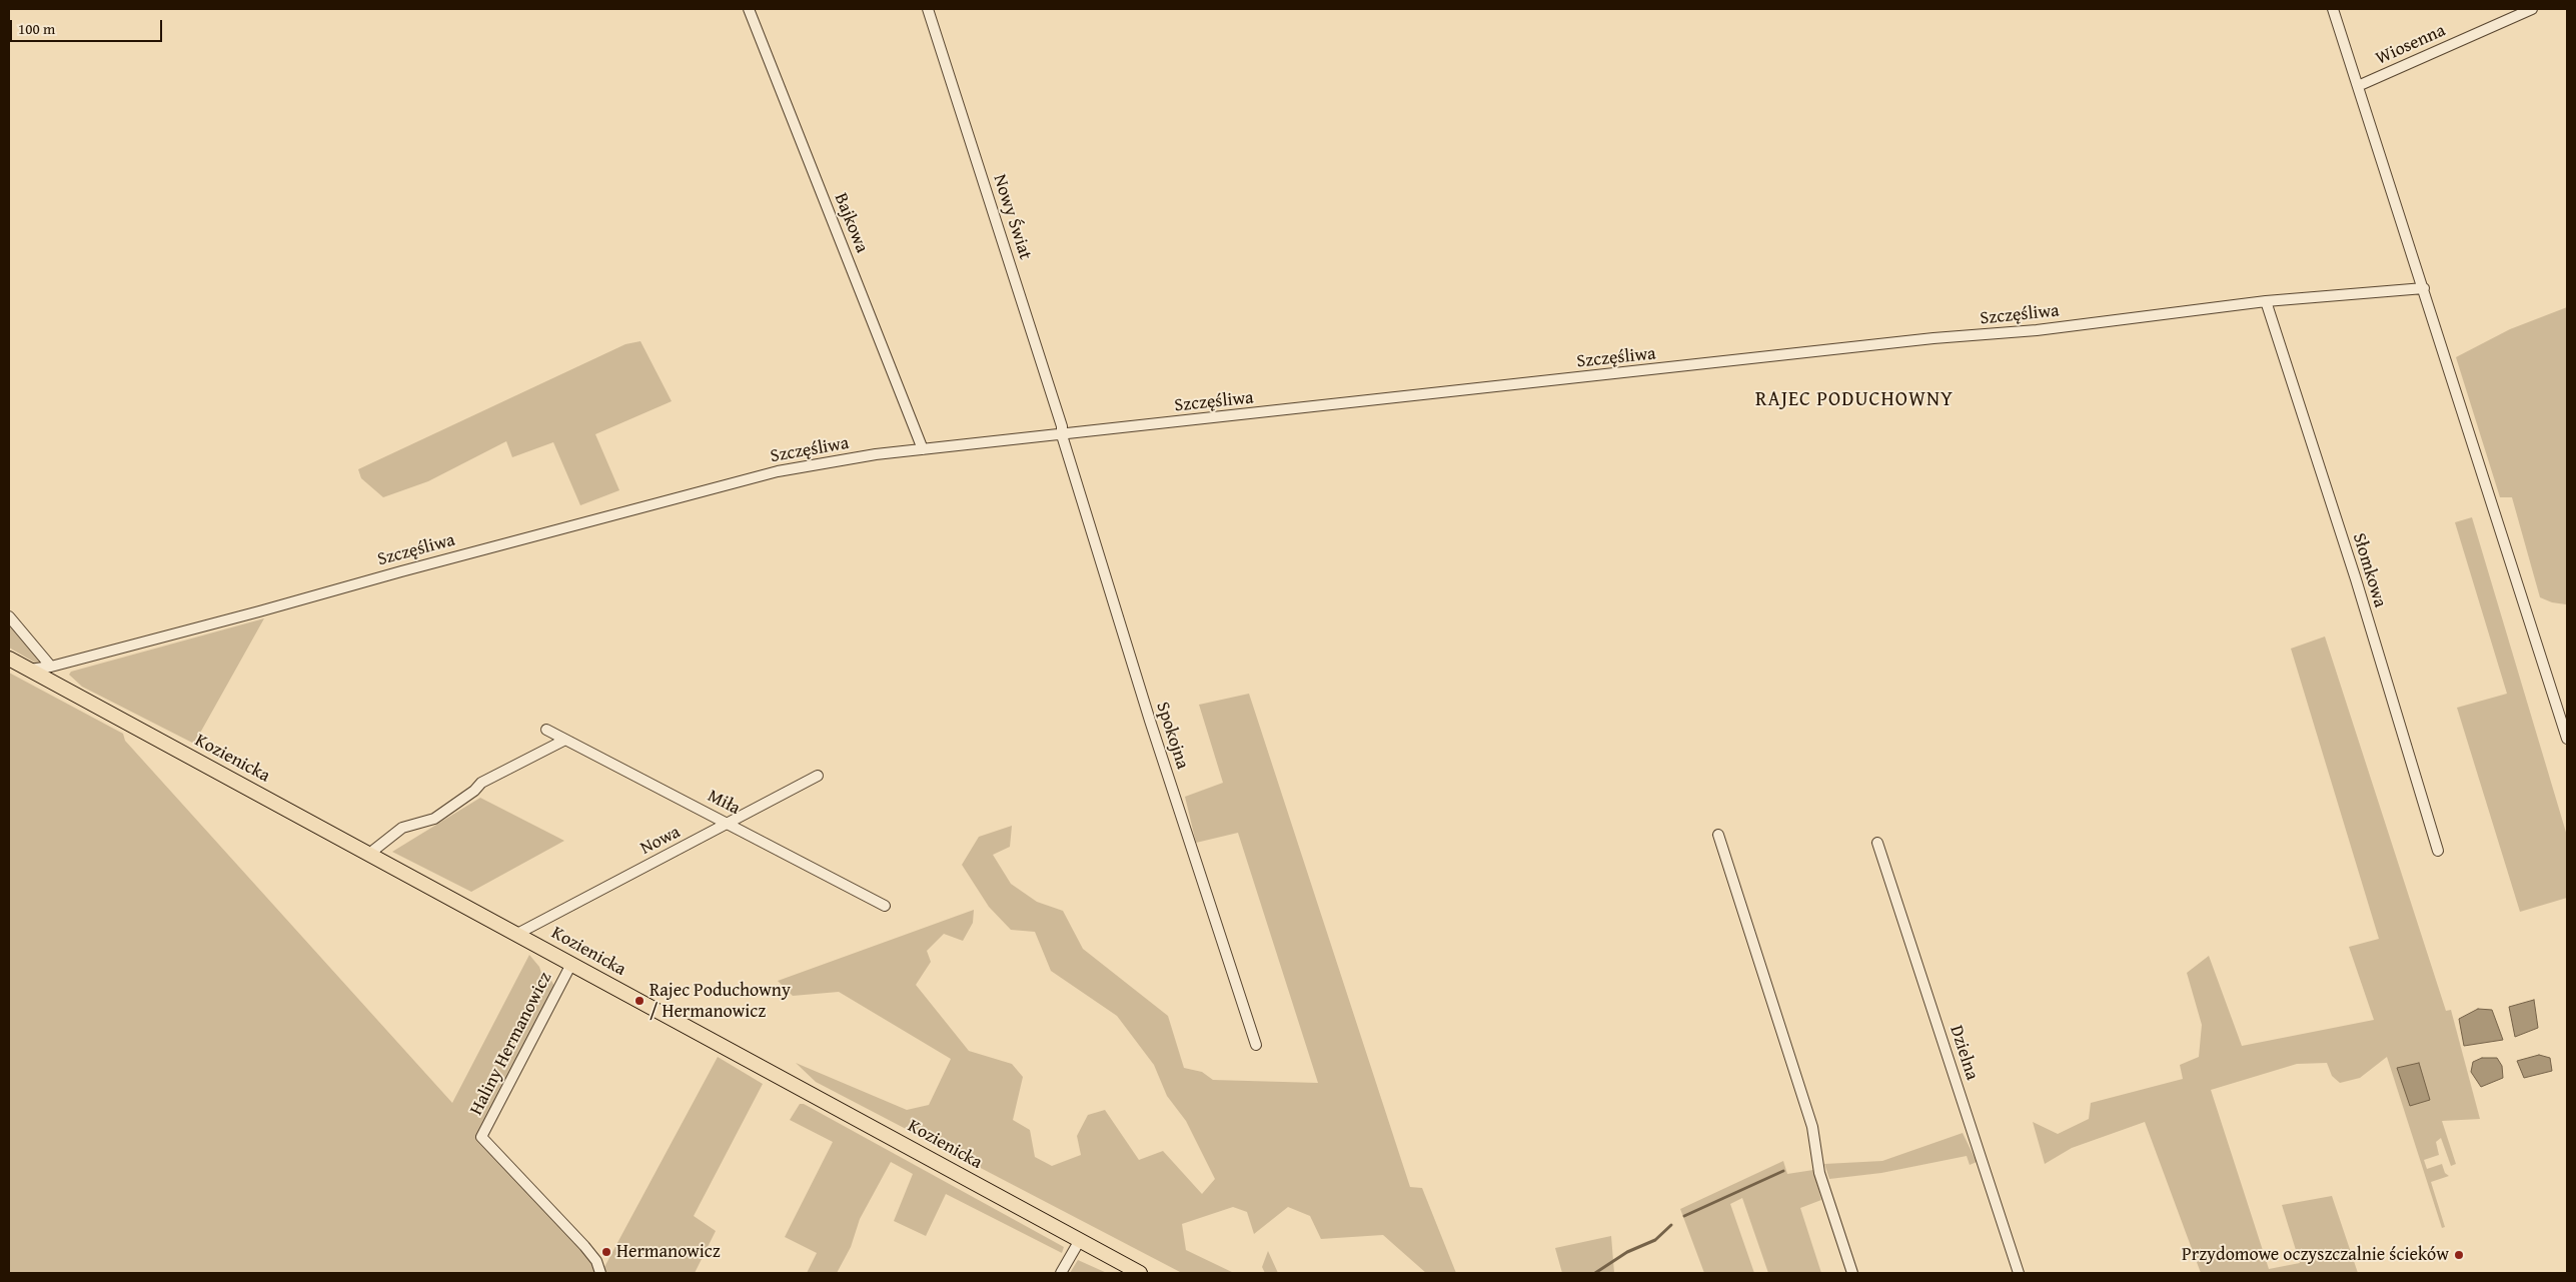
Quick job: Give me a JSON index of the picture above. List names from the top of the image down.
{
  "streets": {
    "main road": ["Kozienicka"],
    "street": [
      "Wiosenna",
      "Nowy Świat",
      "Bajkowa",
      "Szczęśliwa",
      "Słomkowa",
      "Spokojna",
      "Miła",
      "Nowa",
      "Haliny Hermanowicz",
      "Dzielna"
    ]
  },
  "crossings": [
    ["Nowy Świat", "Szczęśliwa"],
    ["Nowy Świat", "Spokojna"],
    ["Bajkowa", "Szczęśliwa"],
    ["Szczęśliwa", "Słomkowa"],
    ["Szczęśliwa", "Spokojna"],
    ["Szczęśliwa", "Kozienicka"],
    ["Kozienicka", "Nowa"],
    ["Kozienicka", "Haliny Hermanowicz"],
    ["Miła", "Nowa"]
  ],
  "districts": ["RAJEC PODUCHOWNY"],
  "places": ["Rajec Poduchowny / Hermanowicz", "Hermanowicz", "Przydomowe oczyszczalnie ścieków"],
  "scale_bar": "100 m"
}
